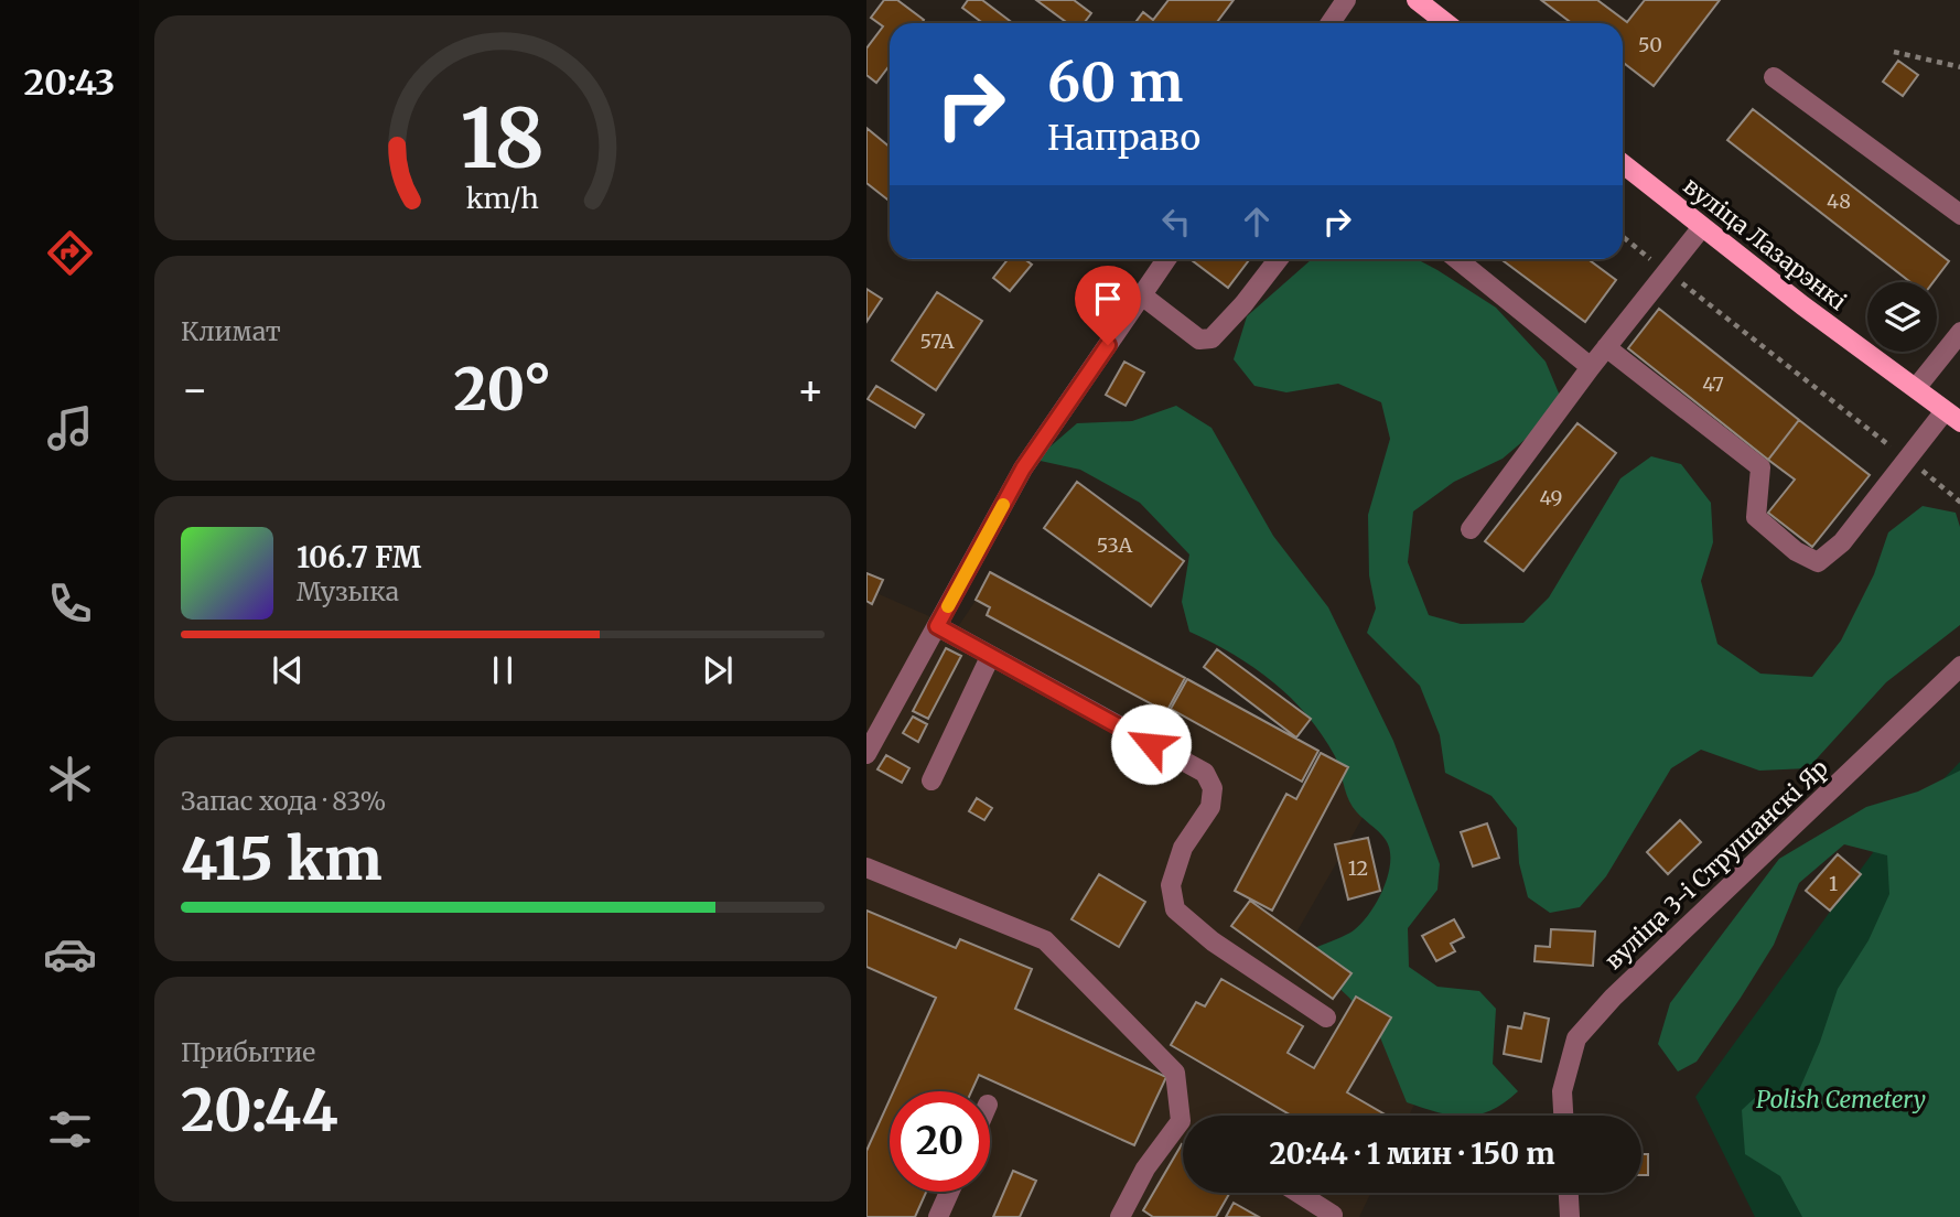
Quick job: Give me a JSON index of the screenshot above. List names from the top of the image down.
{
  "streets": {
    "main road": ["вуліца Лазарэнкі"],
    "street": ["вуліца 3-і Струшанскі Яр"]
  },
  "parks": ["Polish Cemetery"],
  "house_numbers": [
    "50",
    "48",
    "57А",
    "47",
    "49",
    "53А",
    "12",
    "1"
  ],
  "page": {
    "tabs": "20:43",
    "turn": ["60 m", "Направо"],
    "tile": [
      "Климат",
      ["Запас хода · 83%", "415 km"],
      ["Прибытие", "20:44"]
    ],
    "heat": ["−", "20°", "+"],
    "song": ["106.7 FM", "Музыка"],
    "limit": "20",
    "trip": "20:44 · 1 мин · 150 m",
    "gauge": ["18", "km/h"]
  }
}
